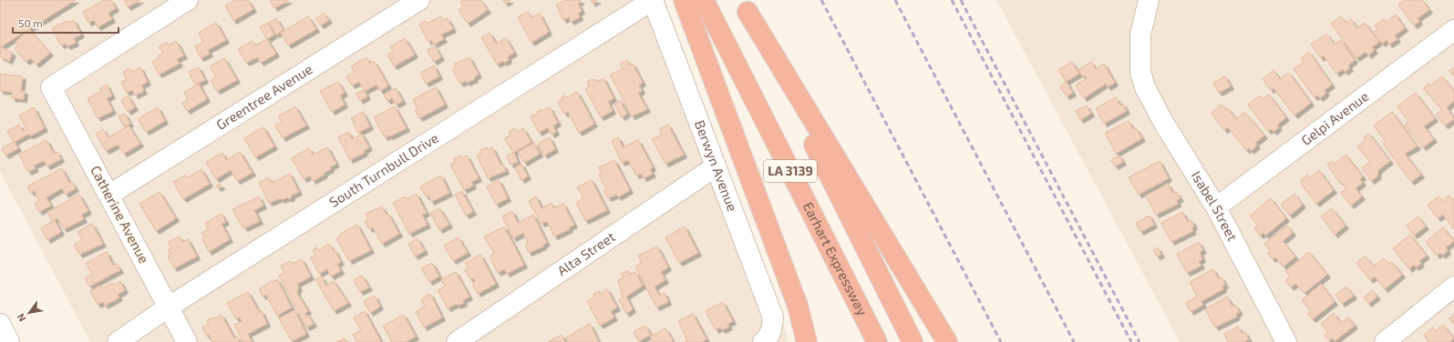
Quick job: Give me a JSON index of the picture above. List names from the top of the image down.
{
  "streets": {
    "highway": ["LA 3139", "Earhart Expressway"],
    "street": [
      "Greentree Avenue",
      "Gelpi Avenue",
      "Berwyn Avenue",
      "South Turnbull Drive",
      "Isabel Street",
      "Catherine Avenue",
      "Alta Street"
    ]
  },
  "crossings": [
    ["Greentree Avenue", "Catherine Avenue"],
    ["Gelpi Avenue", "Isabel Street"],
    ["Berwyn Avenue", "South Turnbull Drive"],
    ["Berwyn Avenue", "Alta Street"],
    ["South Turnbull Drive", "Catherine Avenue"]
  ],
  "scale_bar": "50 m",
  "north": "bottom left"
}
